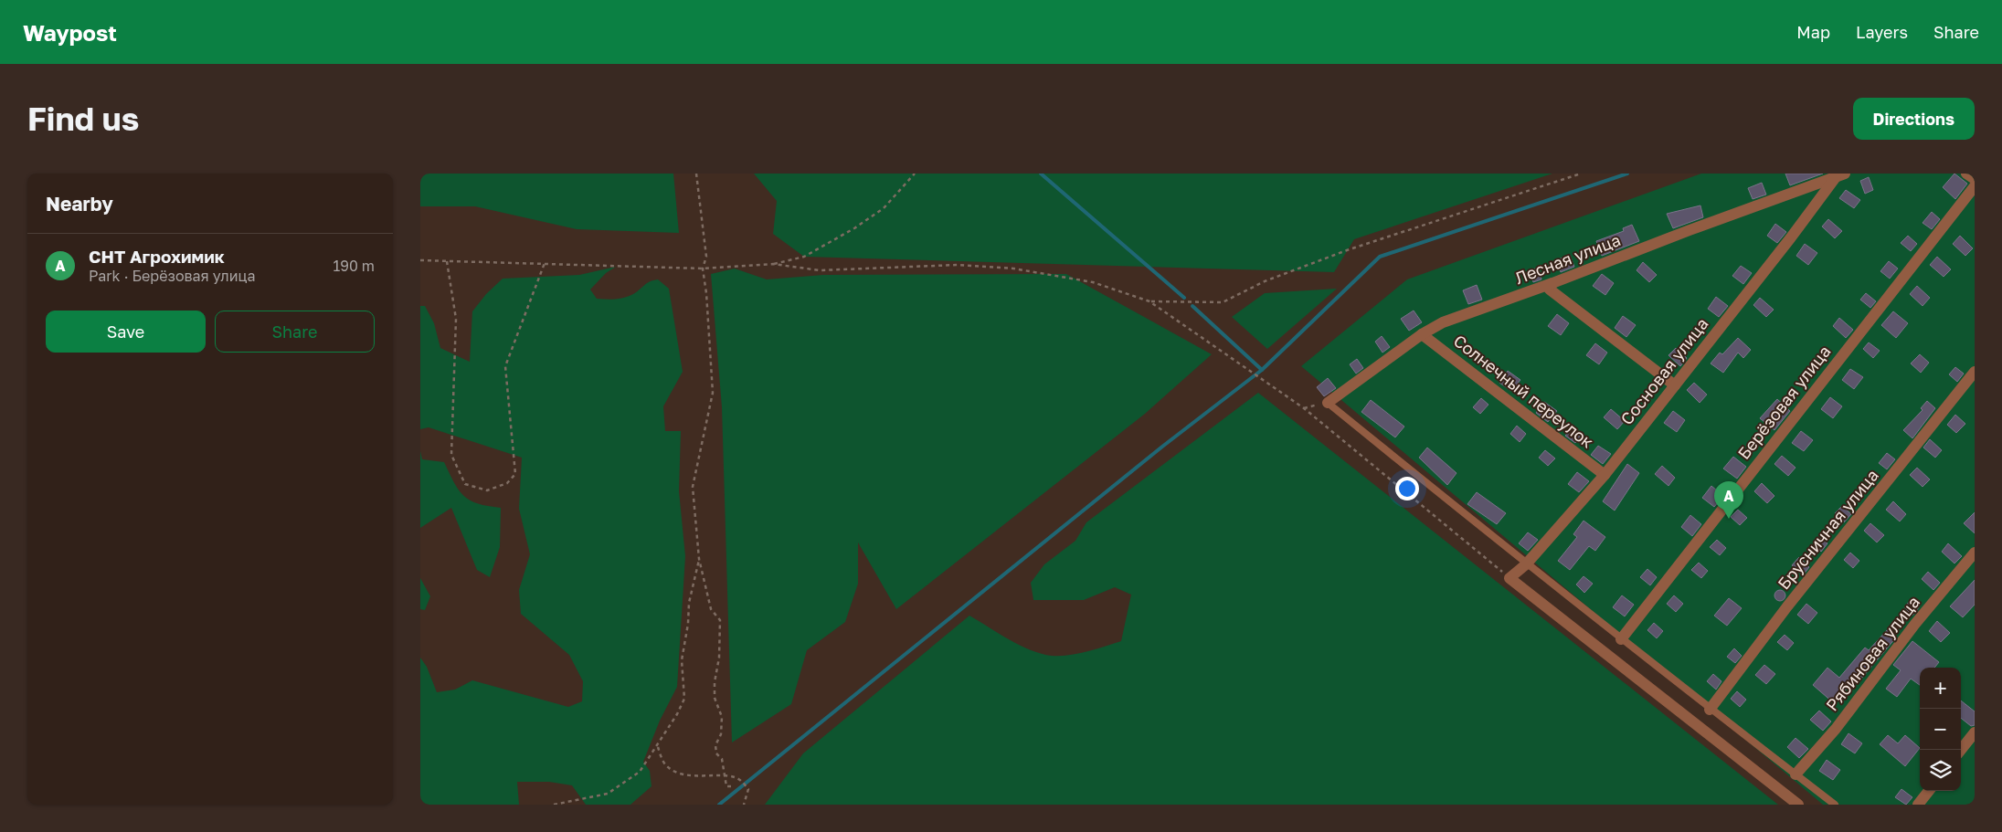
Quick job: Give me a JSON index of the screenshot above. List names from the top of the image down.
{
  "streets": {
    "street": [
      "Лесная улица",
      "Сосновая улица",
      "Солнечный переулок",
      "Берёзовая улица",
      "Брусничная улица",
      "Рябиновая улица"
    ]
  },
  "crossings": [
    ["Лесная улица", "Сосновая улица"],
    ["Лесная улица", "Солнечный переулок"],
    ["Сосновая улица", "Солнечный переулок"]
  ],
  "page": {
    "header": "Waypost",
    "nav": ["Map", "Layers", "Share"],
    "buttons": [
      "Directions",
      ["Save", "Share"]
    ],
    "title": "Find us",
    "heading": "Nearby",
    "list": [
      {
        "mark": "A",
        "name": "СНТ Агрохимик",
        "note": "Park · Берёзовая улица",
        "value": "190 m"
      }
    ],
    "pins": "A",
    "map_buttons": ["+", "−"]
  }
}
